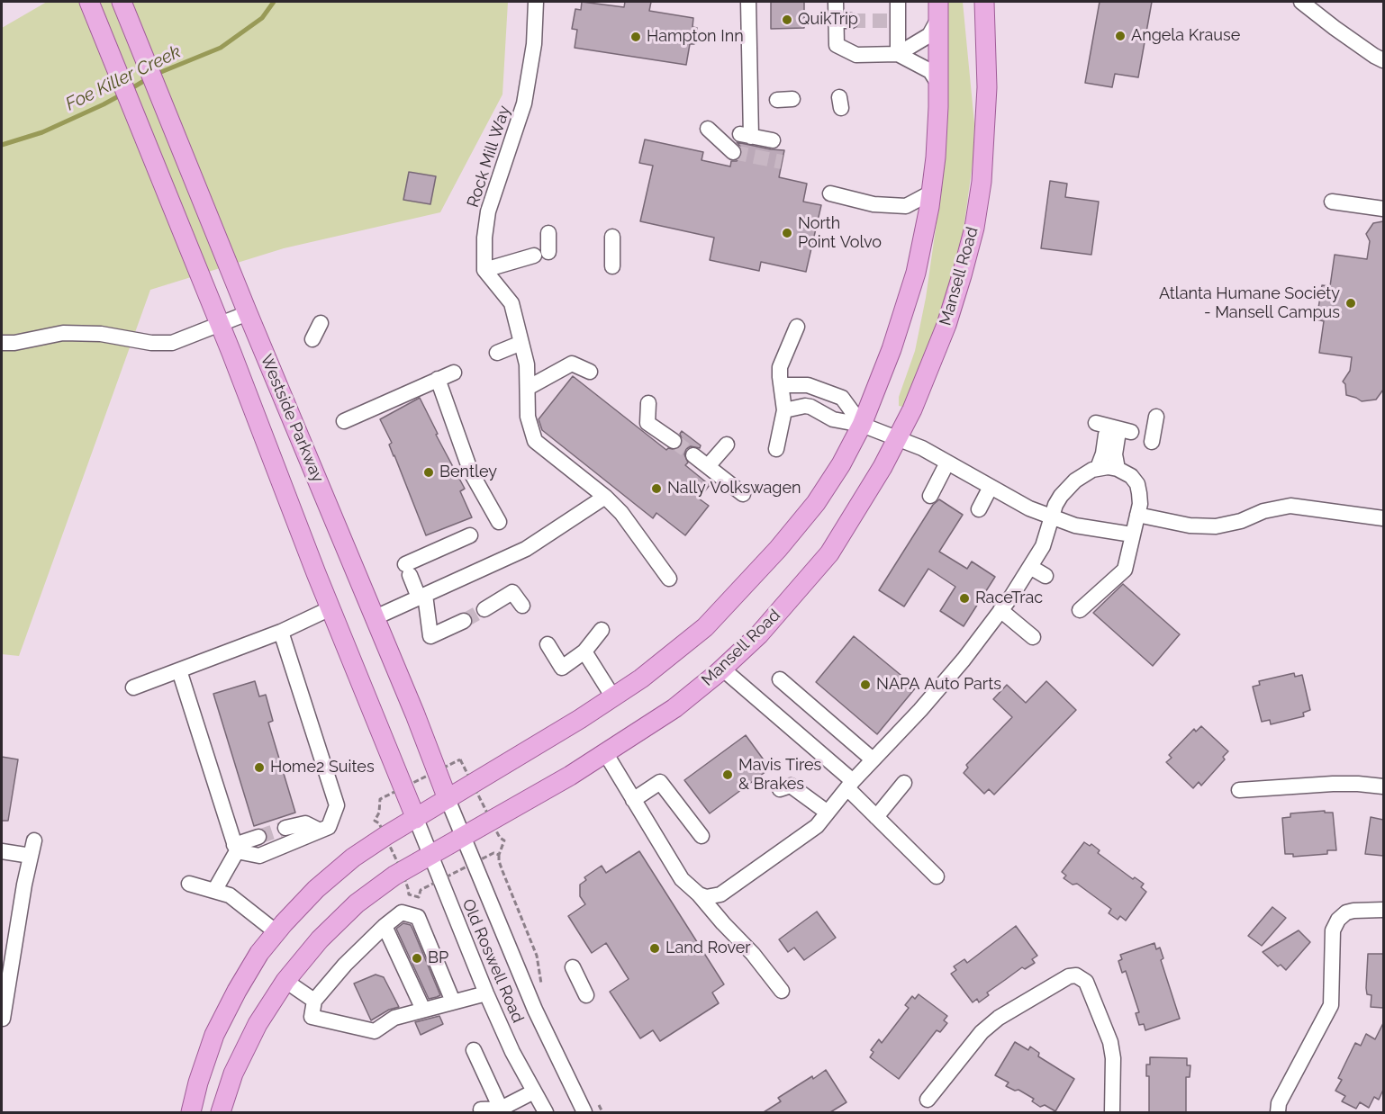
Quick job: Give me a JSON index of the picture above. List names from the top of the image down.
{
  "streets": {
    "main road": ["Mansell Road", "Westside Parkway"],
    "street": ["Rock Mill Way", "Old Roswell Road"]
  },
  "crossings": [
    ["Mansell Road", "Westside Parkway"],
    ["Mansell Road", "Old Roswell Road"],
    ["Westside Parkway", "Old Roswell Road"]
  ],
  "water": ["Foe Killer Creek"],
  "places": [
    "QuikTrip",
    "Angela Krause",
    "Hampton Inn",
    "North Point Volvo",
    "Atlanta Humane Society - Mansell Campus",
    "Bentley",
    "Nally Volkswagen",
    "RaceTrac",
    "NAPA Auto Parts",
    "Home2 Suites",
    "Mavis Tires & Brakes",
    "Land Rover",
    "BP"
  ]
}
